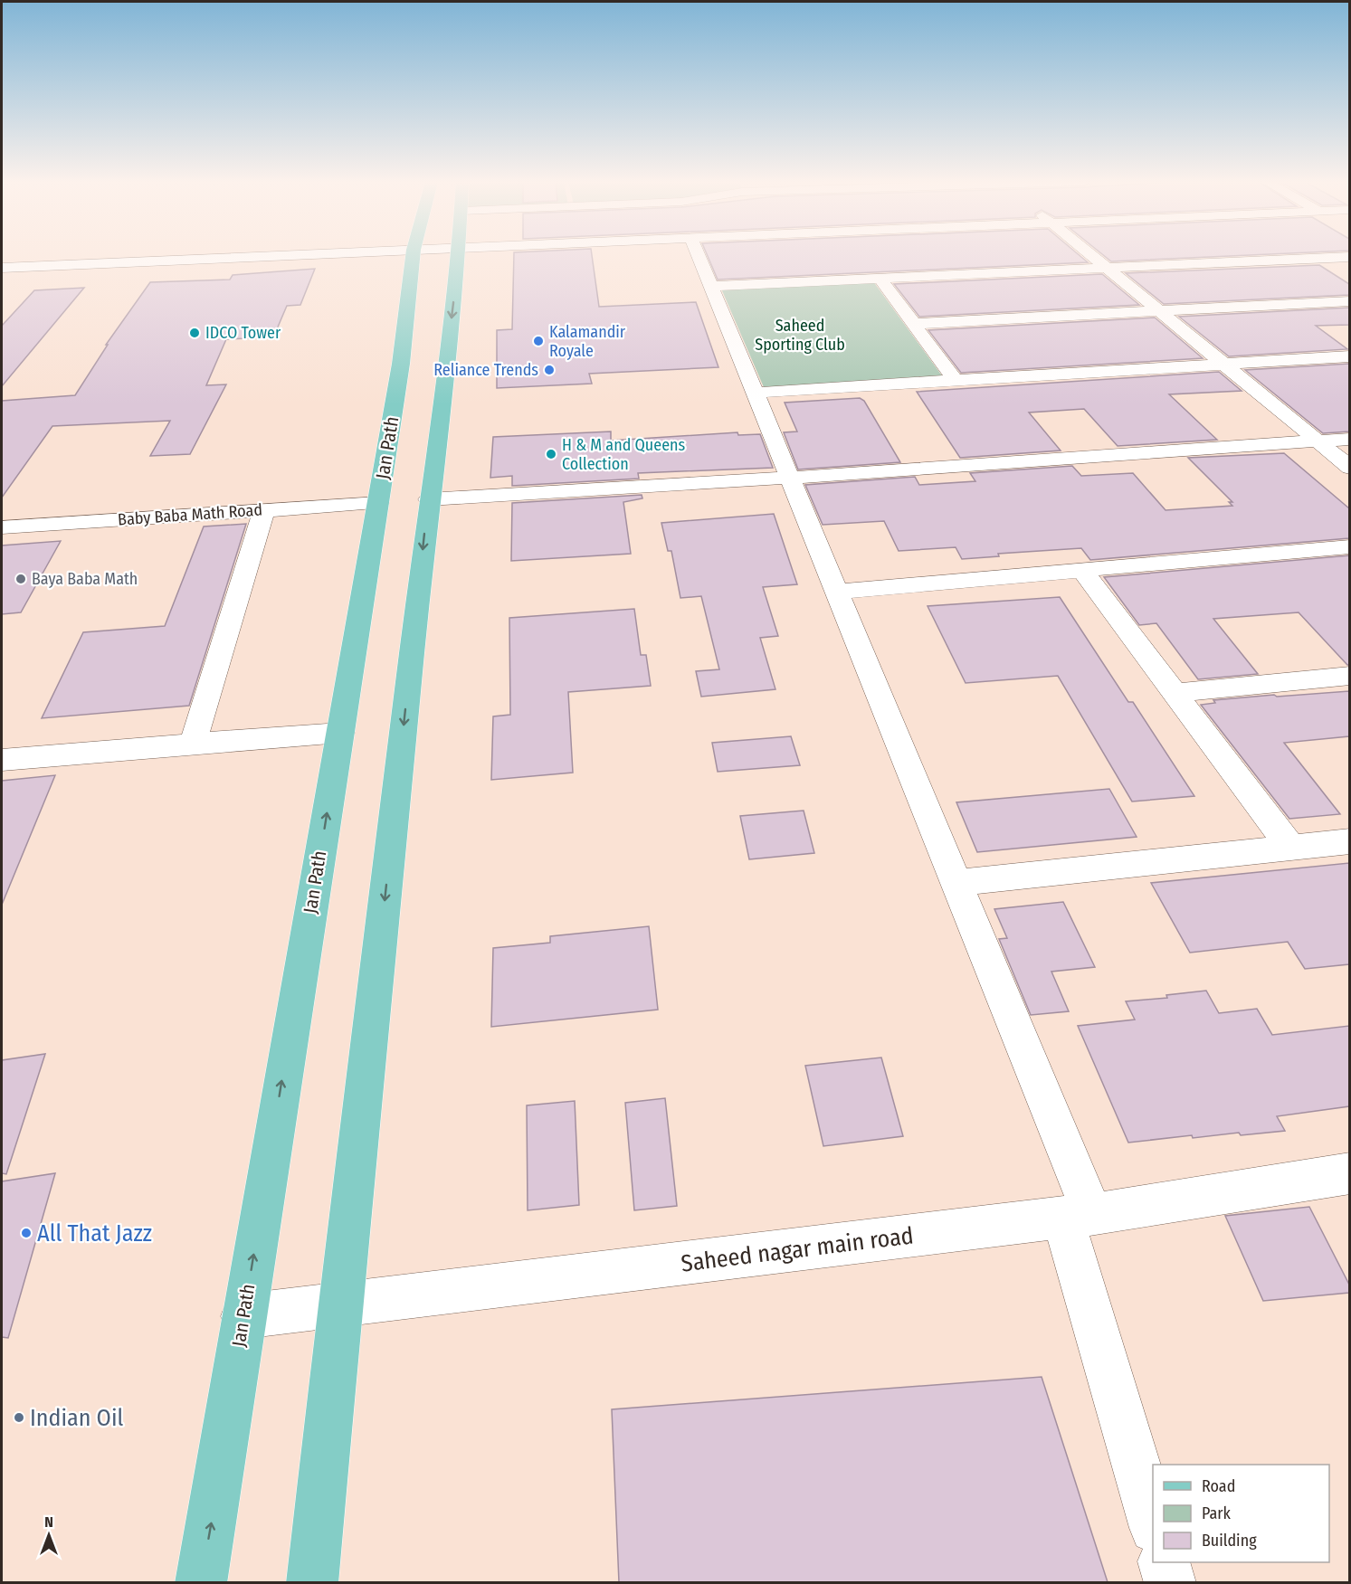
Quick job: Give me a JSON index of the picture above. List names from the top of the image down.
{
  "streets": {
    "main road": ["Jan Path"],
    "street": ["Baby Baba Math Road", "Saheed nagar main road"]
  },
  "crossings": [
    ["Jan Path", "Baby Baba Math Road"],
    ["Jan Path", "Saheed nagar main road"]
  ],
  "parks": ["Saheed Sporting Club"],
  "places": [
    "IDCO Tower",
    "Kalamandir Royale",
    "Reliance Trends",
    "H & M and Queens Collection",
    "Baya Baba Math",
    "All That Jazz",
    "Indian Oil"
  ],
  "legend": ["Road", "Park", "Building"],
  "north": "top"
}
